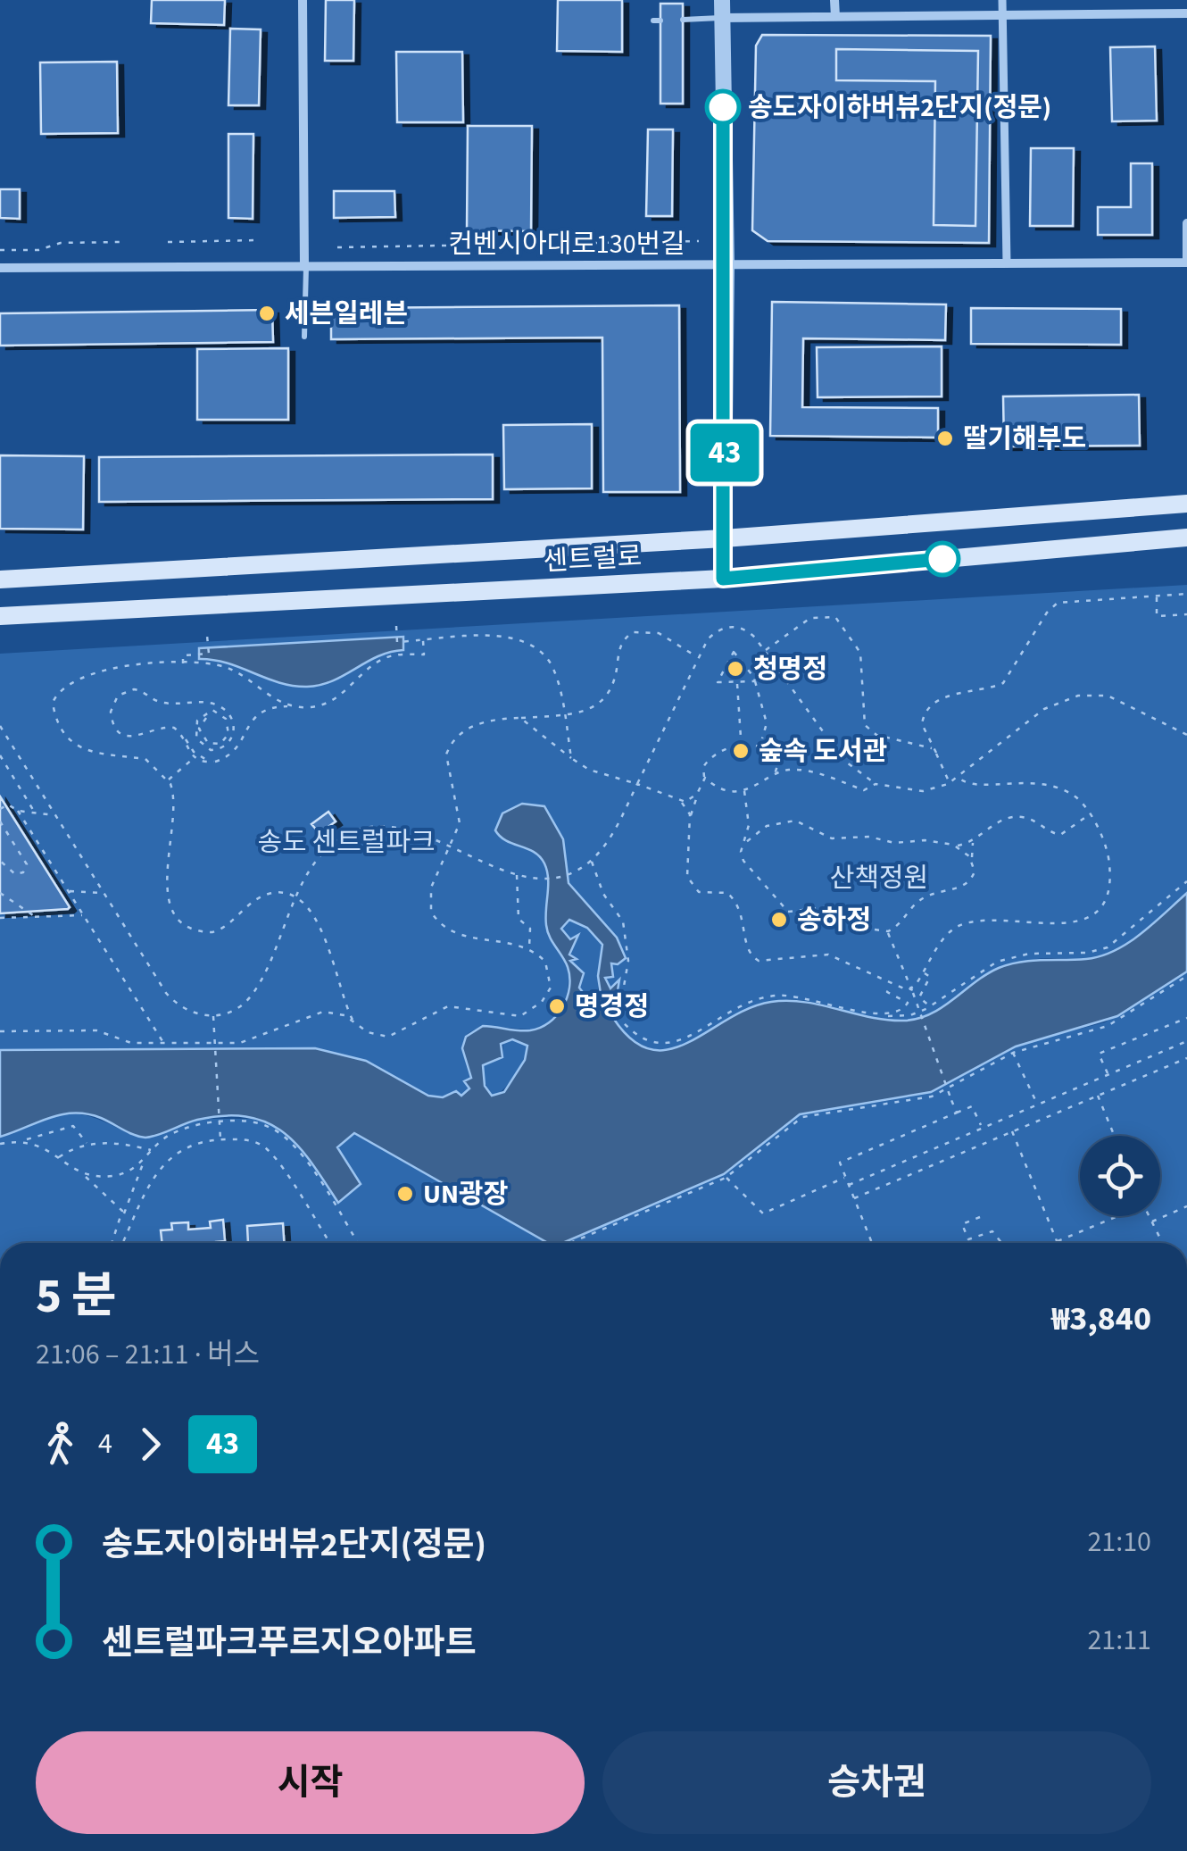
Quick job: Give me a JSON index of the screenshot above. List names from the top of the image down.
{
  "streets": {
    "main road": ["센트럴로"],
    "street": ["컨벤시아대로130번길"]
  },
  "parks": ["송도 센트럴파크", "산책정원"],
  "places": [
    "송도자이하버뷰2단지(정문)",
    "세븐일레븐",
    "딸기해부도",
    "청명정",
    "숲속 도서관",
    "송하정",
    "명경정",
    "UN광장"
  ],
  "lines": ["bus line 43"],
  "page": {
    "on_map": "43",
    "heading": ["5 분", "21:06 – 21:11 · 버스", "₩3,840"],
    "legs": ["4", "43"],
    "list": [
      {
        "name": "송도자이하버뷰2단지(정문)",
        "value": "21:10"
      },
      {
        "name": "센트럴파크푸르지오아파트",
        "value": "21:11"
      }
    ],
    "buttons": ["시작", "승차권"]
  }
}
